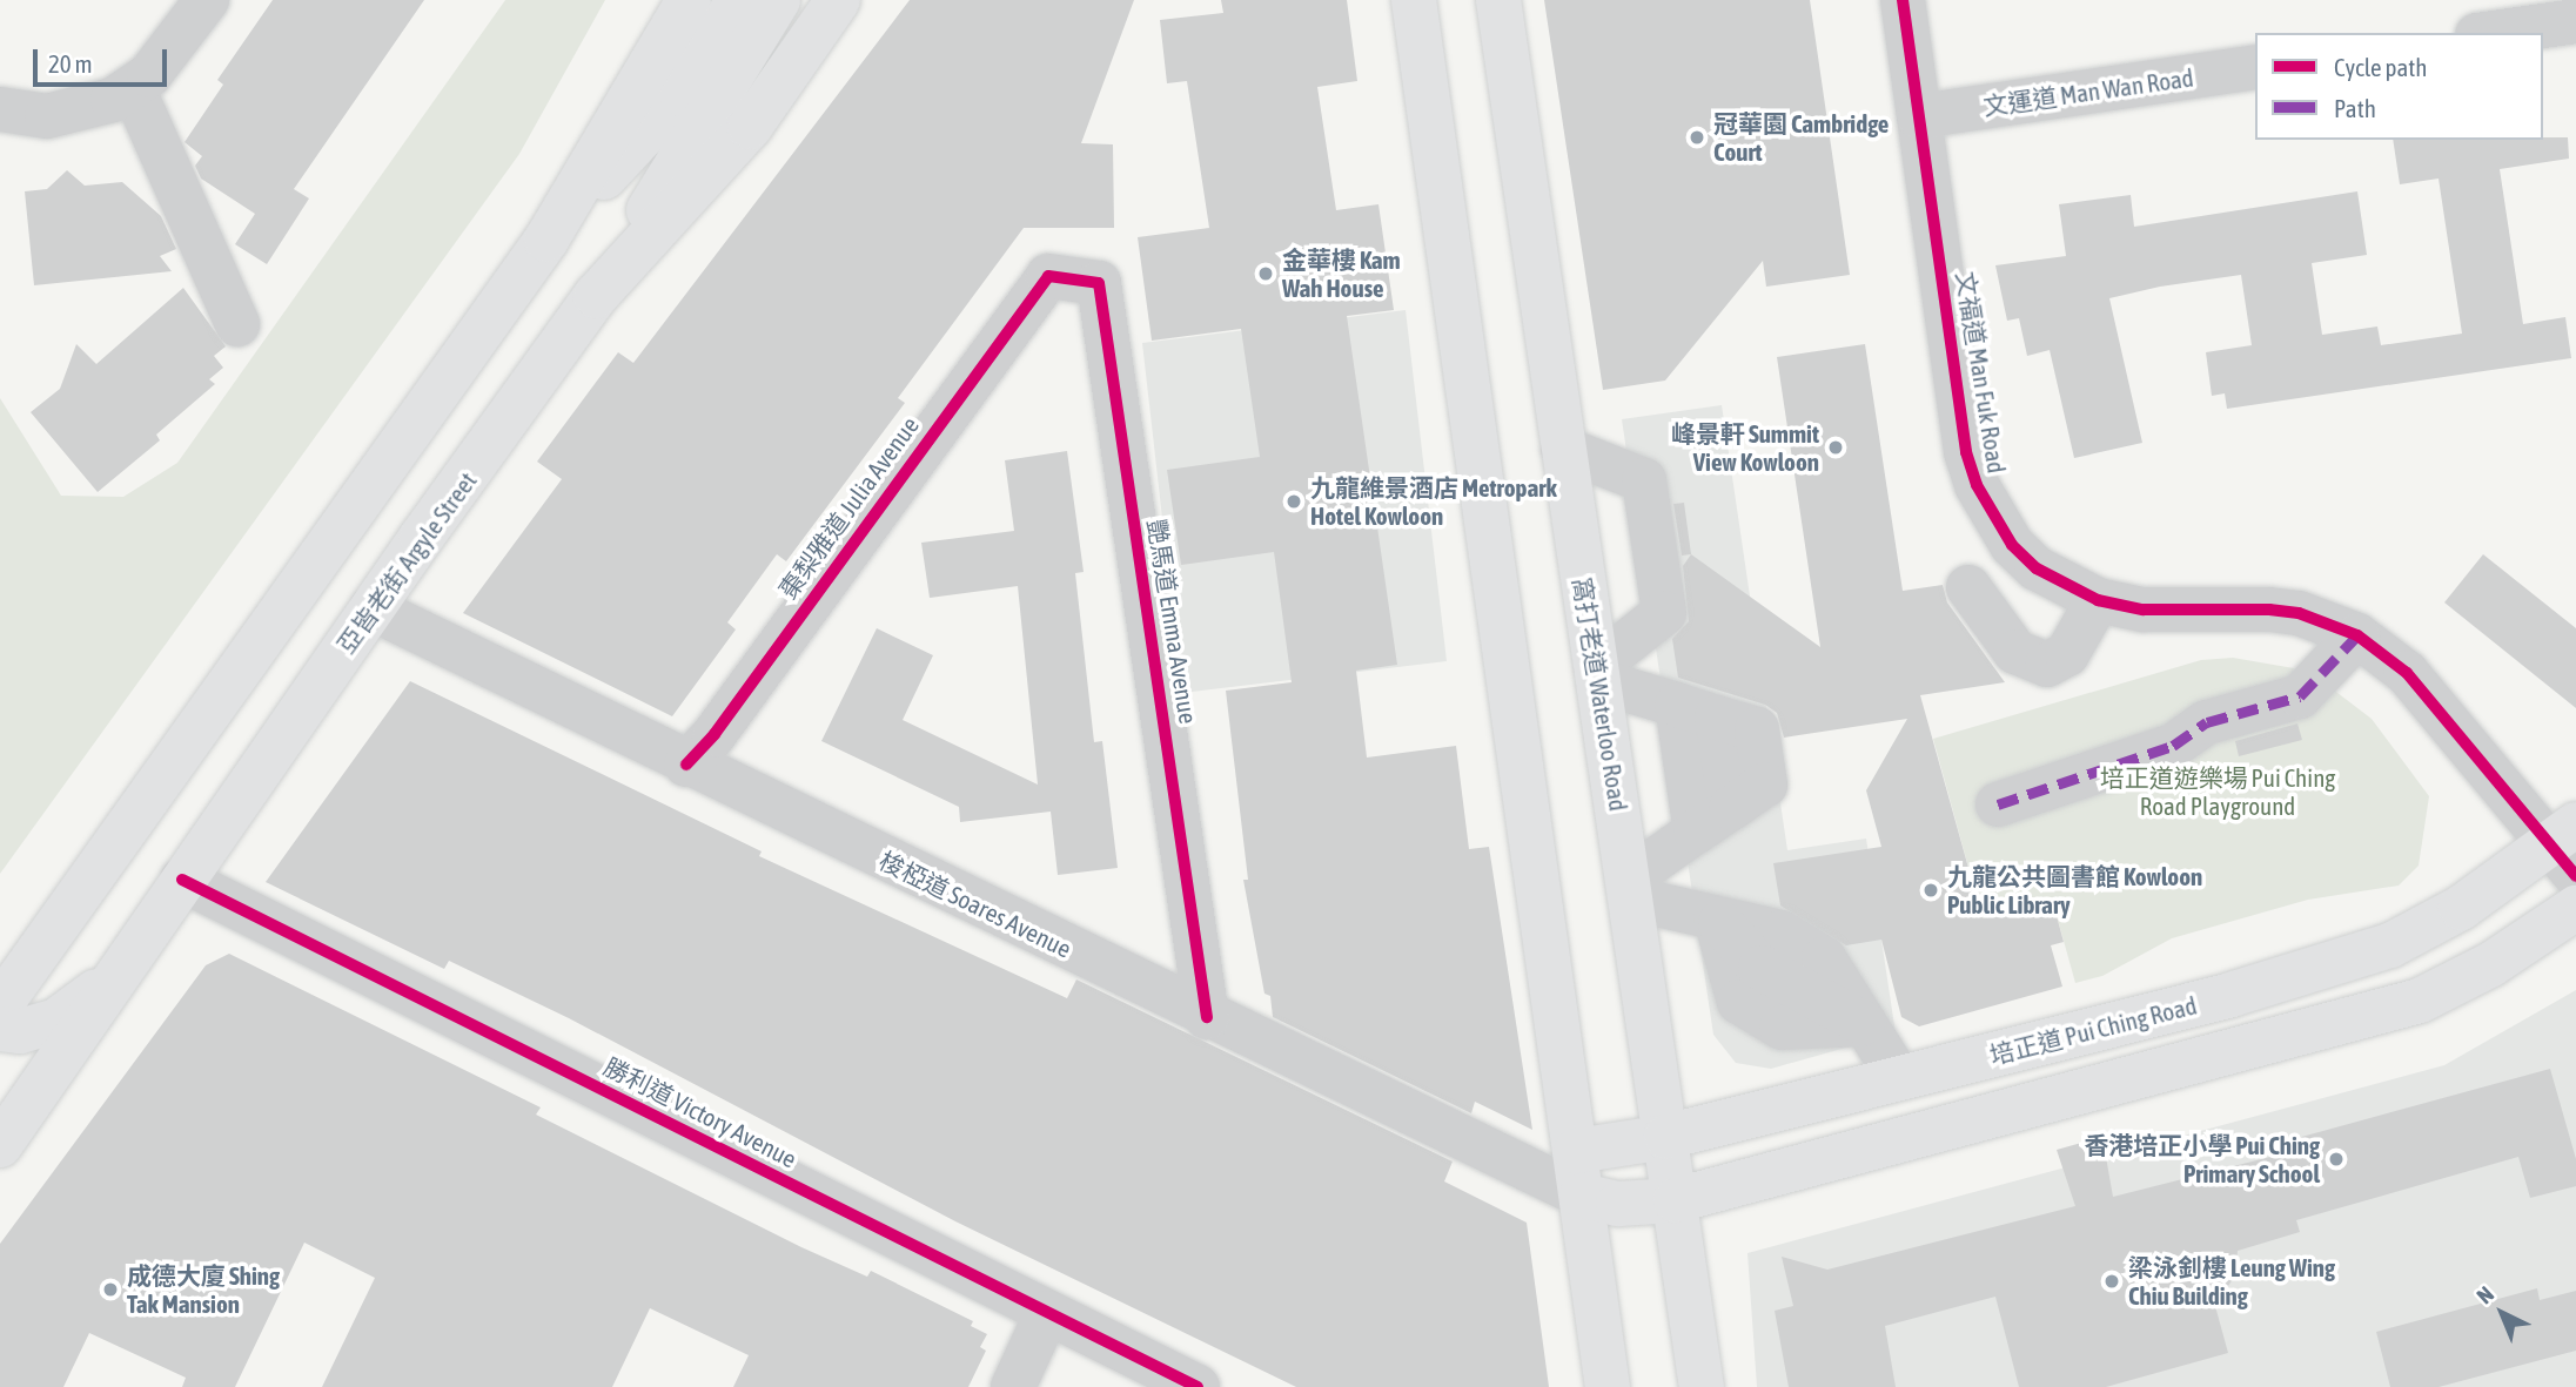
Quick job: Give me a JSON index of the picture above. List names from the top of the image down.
{
  "streets": {
    "main road": ["亞皆老街 Argyle Street", "窩打老道 Waterloo Road", "培正道 Pui Ching Road"],
    "street": [
      "文運道 Man Wan Road",
      "文福道 Man Fuk Road",
      "棗梨雅道 Julia Avenue",
      "艷馬道 Emma Avenue",
      "梭椏道 Soares Avenue",
      "勝利道 Victory Avenue"
    ]
  },
  "crossings": [
    ["文運道 Man Wan Road", "文福道 Man Fuk Road"],
    ["文福道 Man Fuk Road", "培正道 Pui Ching Road"],
    ["棗梨雅道 Julia Avenue", "艷馬道 Emma Avenue"],
    ["棗梨雅道 Julia Avenue", "梭椏道 Soares Avenue"],
    ["亞皆老街 Argyle Street", "梭椏道 Soares Avenue"],
    ["亞皆老街 Argyle Street", "勝利道 Victory Avenue"],
    ["艷馬道 Emma Avenue", "梭椏道 Soares Avenue"],
    ["窩打老道 Waterloo Road", "培正道 Pui Ching Road"]
  ],
  "parks": ["培正道遊樂場 Pui Ching Road Playground"],
  "places": [
    "冠華園 Cambridge Court",
    "金華樓 Kam Wah House",
    "峰景軒 Summit View Kowloon",
    "九龍維景酒店 Metropark Hotel Kowloon",
    "九龍公共圖書館 Kowloon Public Library",
    "香港培正小學 Pui Ching Primary School",
    "梁泳釗樓 Leung Wing Chiu Building",
    "成德大廈 Shing Tak Mansion"
  ],
  "legend": ["Cycle path", "Path"],
  "scale_bar": "20 m",
  "north": "top left"
}
